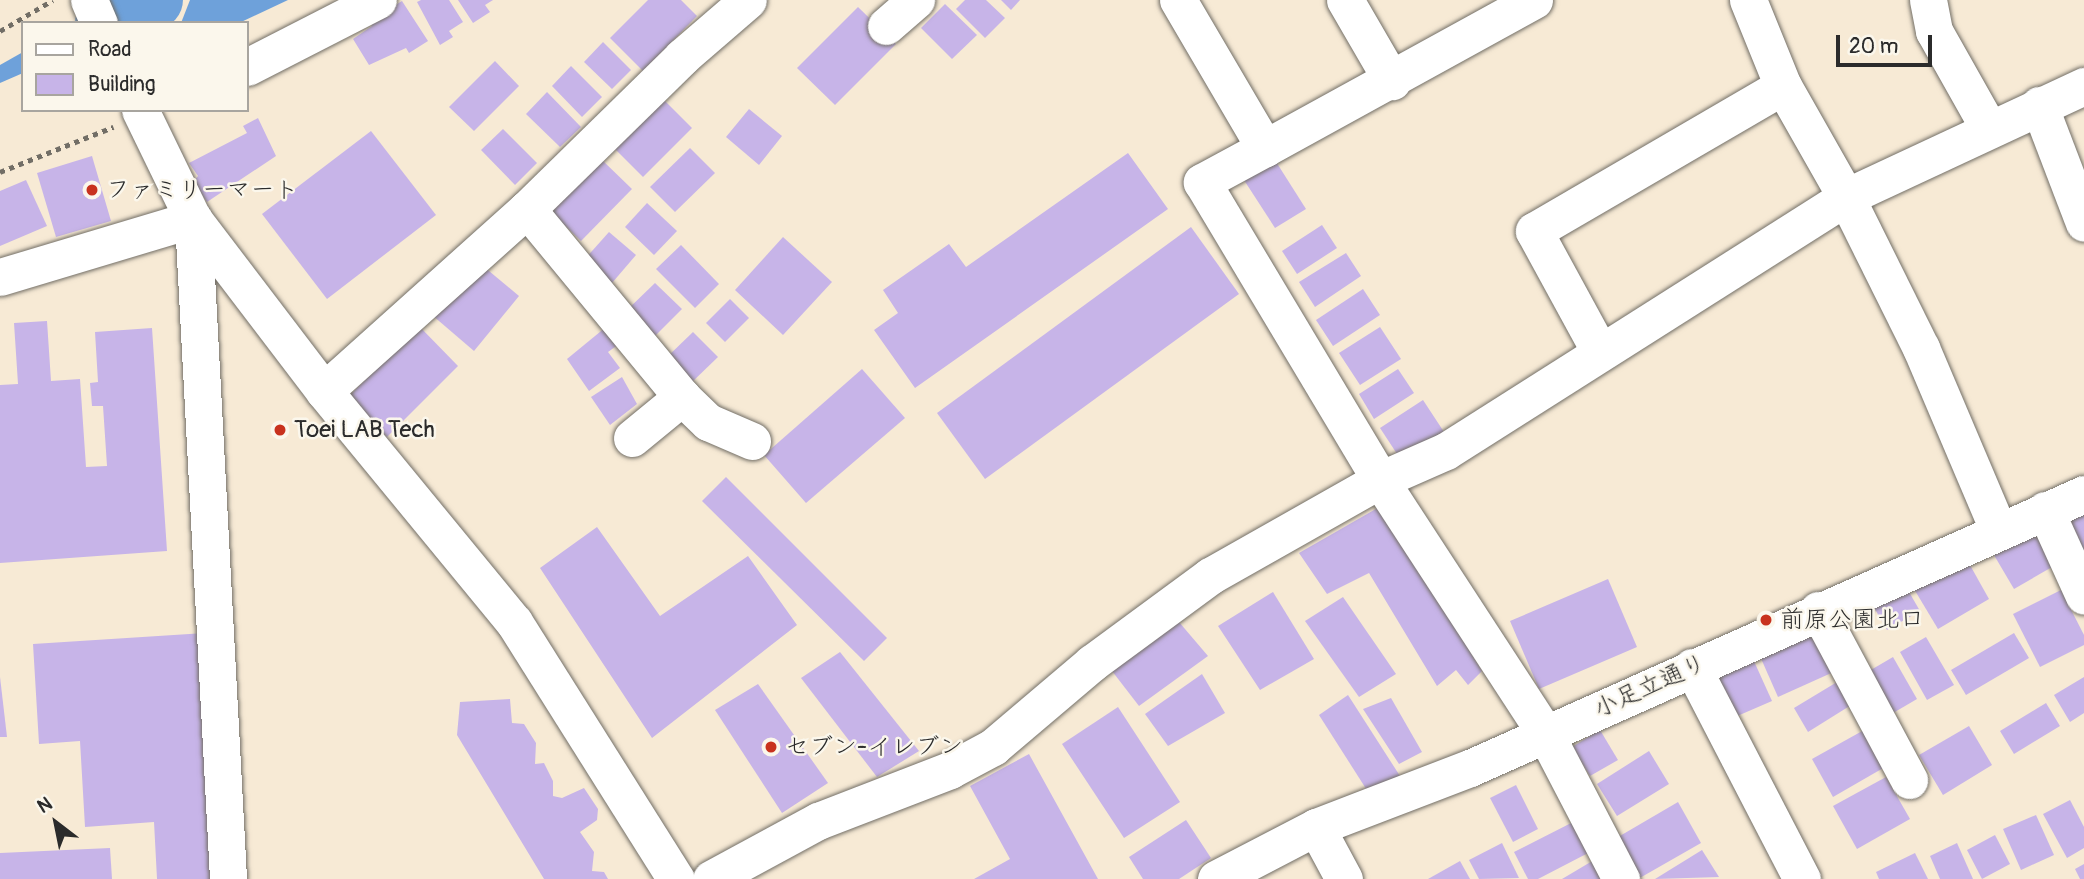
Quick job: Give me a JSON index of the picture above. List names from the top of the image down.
{
  "streets": {
    "street": ["小足立通り"]
  },
  "places": [
    "ファミリーマート",
    "Toei LAB Tech",
    "前原公園北口",
    "セブン-イレブン"
  ],
  "legend": ["Road", "Building"],
  "scale_bar": "20 m",
  "north": "top left"
}
